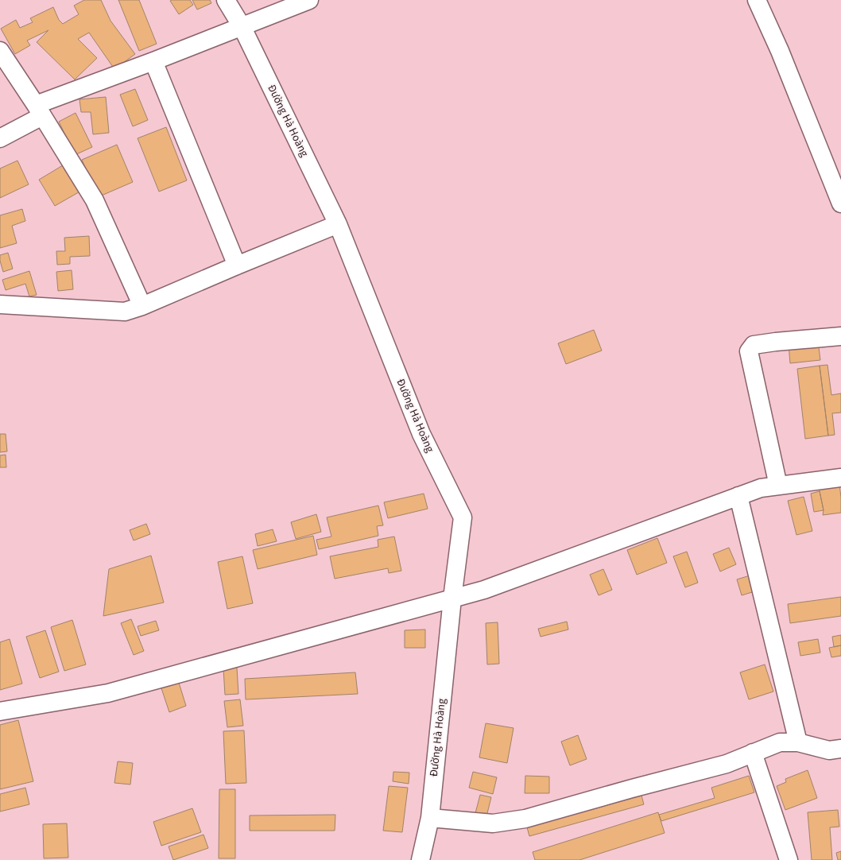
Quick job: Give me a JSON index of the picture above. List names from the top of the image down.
{
  "streets": {
    "street": ["Đường Hà Hoàng"]
  }
}
